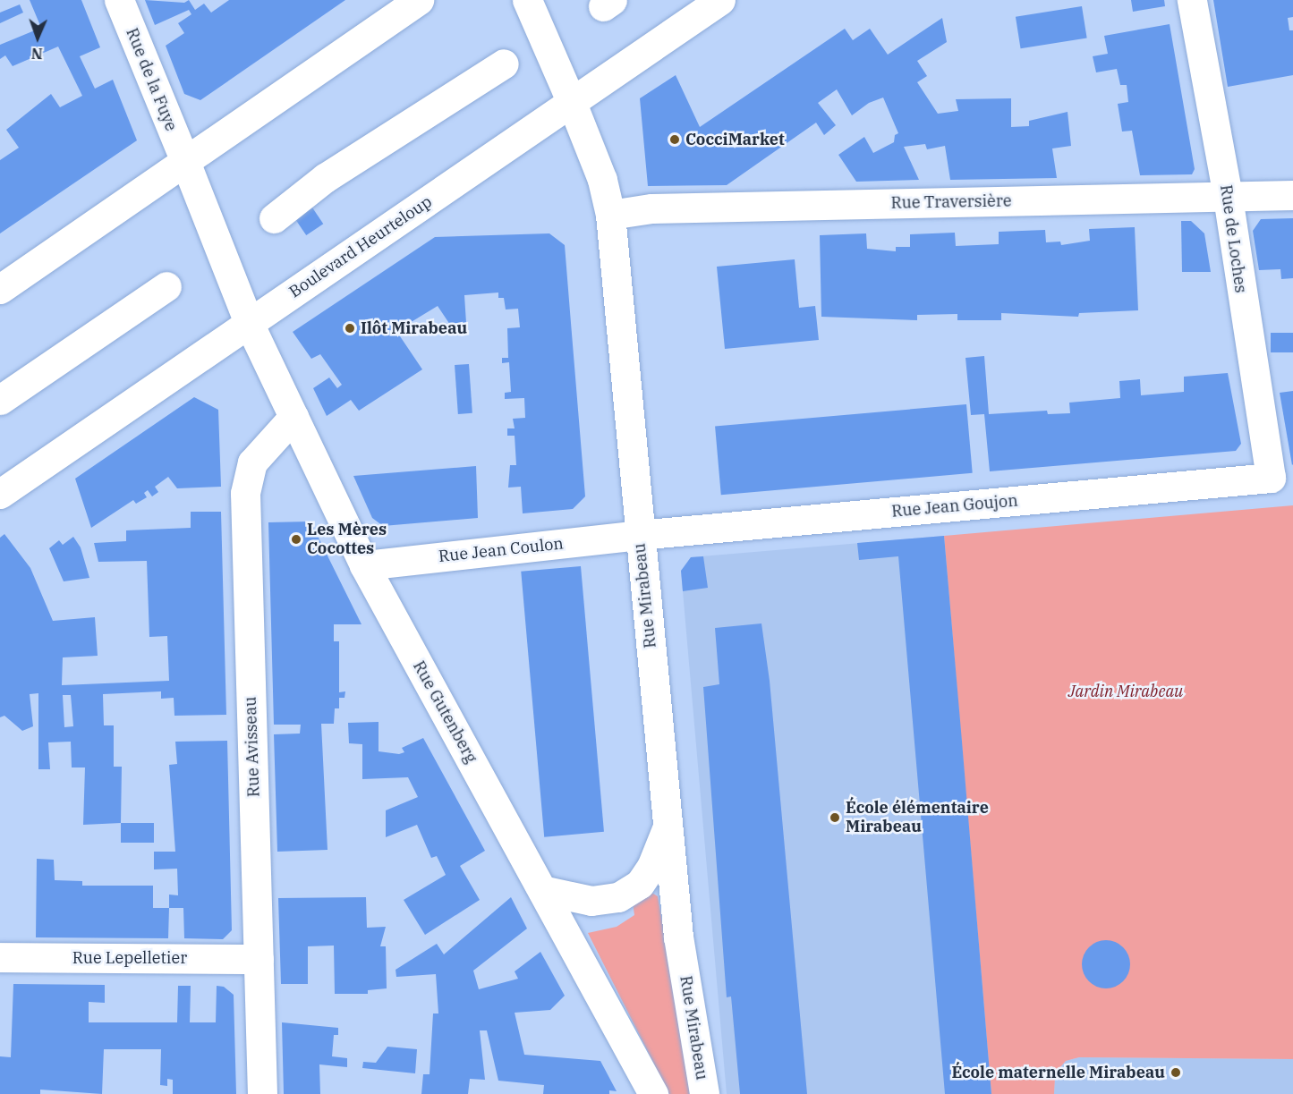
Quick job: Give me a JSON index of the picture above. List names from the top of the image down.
{
  "streets": {
    "main road": [
      "Rue de la Fuye",
      "Rue Traversière",
      "Rue de Loches",
      "Boulevard Heurteloup",
      "Rue Jean Goujon",
      "Rue Jean Coulon",
      "Rue Mirabeau",
      "Rue Gutenberg",
      "Rue Avisseau",
      "Rue Lepelletier"
    ]
  },
  "crossings": [
    ["Rue de la Fuye", "Boulevard Heurteloup"],
    ["Rue de la Fuye", "Rue Gutenberg"],
    ["Rue Traversière", "Rue de Loches"],
    ["Rue Traversière", "Rue Mirabeau"],
    ["Rue de Loches", "Rue Jean Goujon"],
    ["Boulevard Heurteloup", "Rue Mirabeau"],
    ["Boulevard Heurteloup", "Rue Gutenberg"],
    ["Rue Jean Goujon", "Rue Jean Coulon"],
    ["Rue Jean Goujon", "Rue Mirabeau"],
    ["Rue Jean Coulon", "Rue Mirabeau"],
    ["Rue Jean Coulon", "Rue Gutenberg"],
    ["Rue Gutenberg", "Rue Avisseau"],
    ["Rue Avisseau", "Rue Lepelletier"]
  ],
  "parks": ["Jardin Mirabeau"],
  "places": [
    "CocciMarket",
    "Ilôt Mirabeau",
    "Les Mères Cocottes",
    "École élémentaire Mirabeau",
    "École maternelle Mirabeau"
  ],
  "north": "bottom"
}
